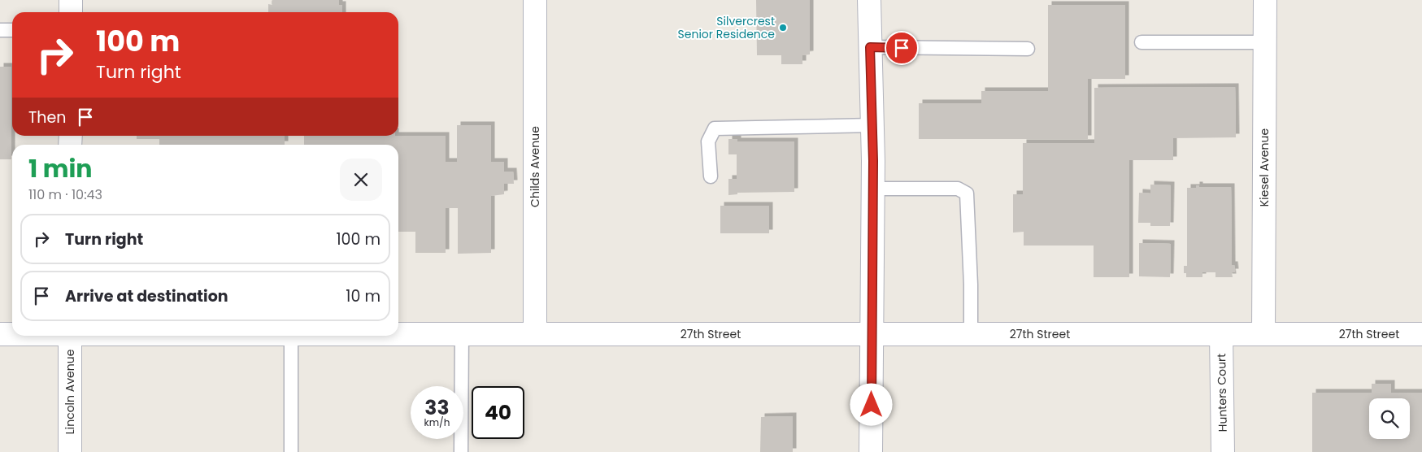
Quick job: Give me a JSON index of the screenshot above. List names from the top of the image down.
{
  "streets": {
    "street": [
      "Childs Avenue",
      "Kiesel Avenue",
      "27th Street",
      "Lincoln Avenue",
      "Hunters Court"
    ]
  },
  "crossings": [
    ["Childs Avenue", "27th Street"],
    ["Kiesel Avenue", "27th Street"],
    ["27th Street", "Hunters Court"]
  ],
  "places": ["Silvercrest Senior Residence"],
  "page": {
    "turn": ["100 m", "Turn right"],
    "then": "Then",
    "heading": ["1 min", "110 m · 10:43"],
    "list": [
      {
        "name": "Turn right",
        "value": "100 m"
      },
      {
        "name": "Arrive at destination",
        "value": "10 m"
      }
    ],
    "speed": "33 km/h",
    "limit": "40"
  }
}
